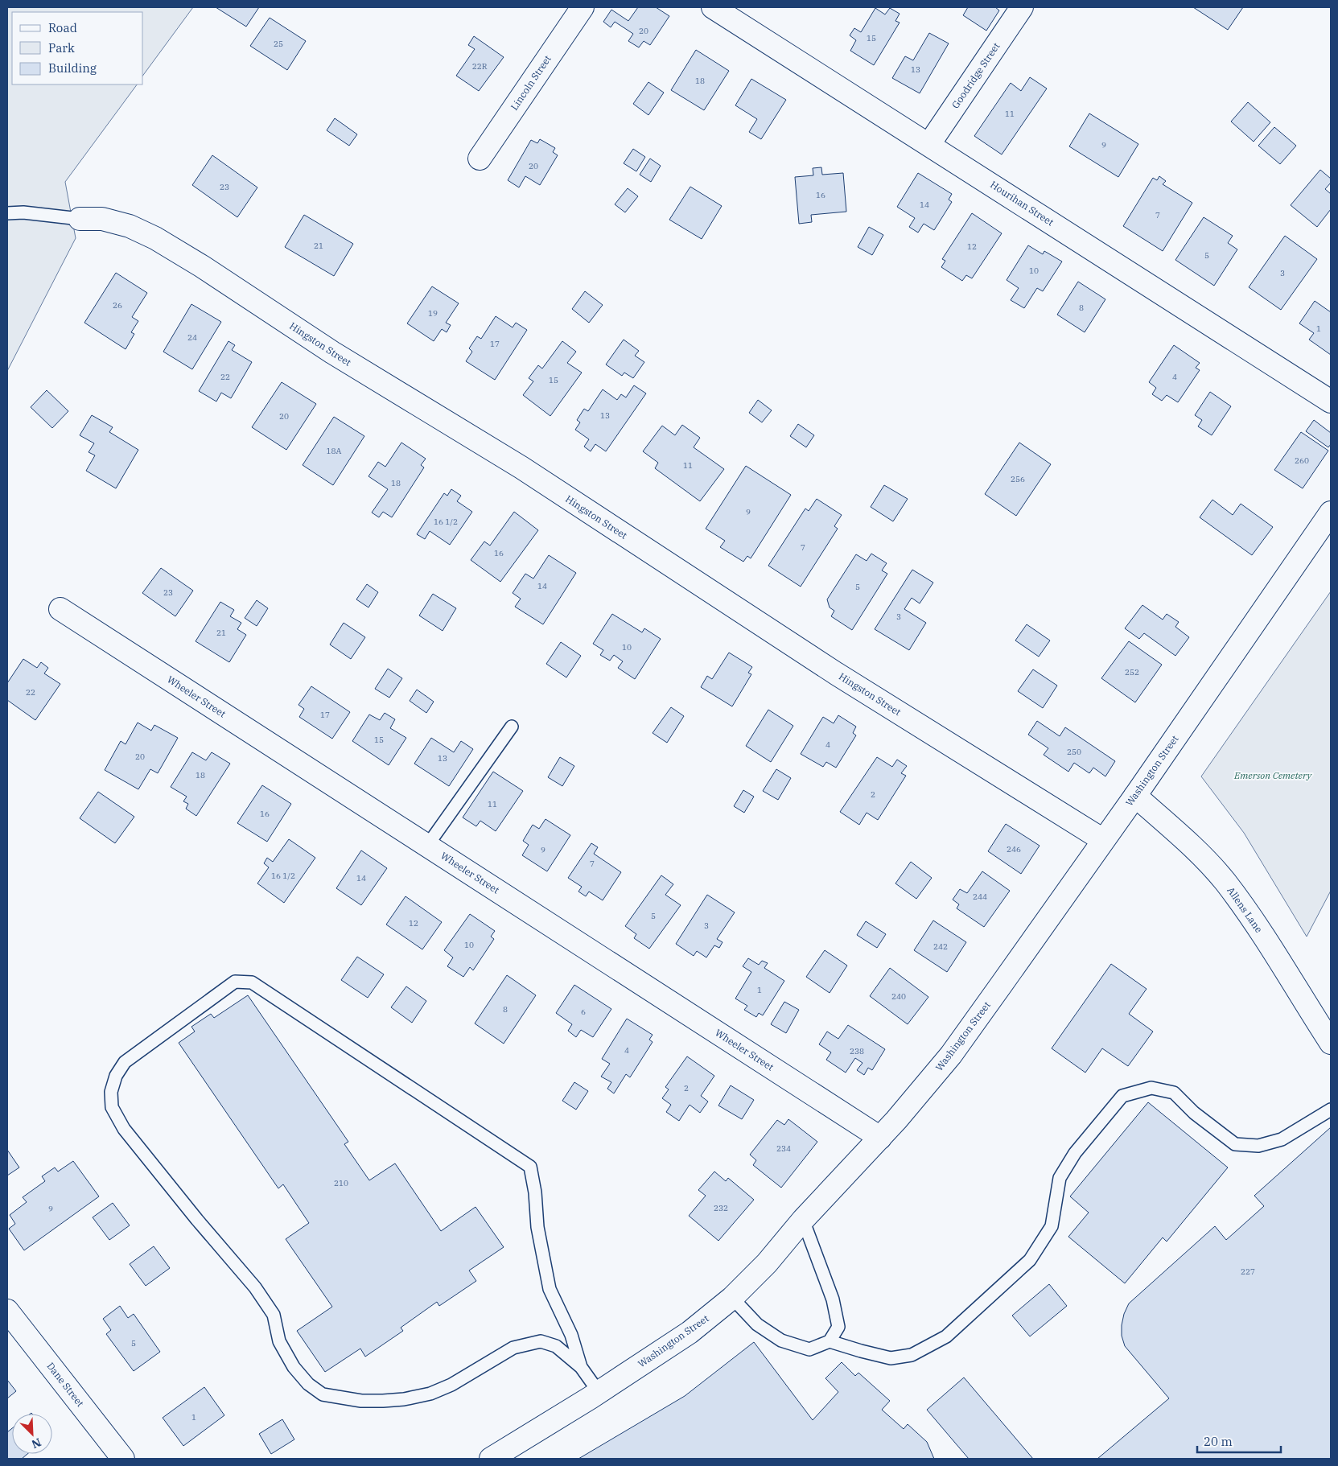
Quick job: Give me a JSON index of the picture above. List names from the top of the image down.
{
  "streets": {
    "street": [
      "Goodridge Street",
      "Lincoln Street",
      "Hourihan Street",
      "Hingston Street",
      "Wheeler Street",
      "Washington Street",
      "Allens Lane",
      "Dane Street"
    ]
  },
  "crossings": [
    ["Goodridge Street", "Hourihan Street"],
    ["Hingston Street", "Washington Street"],
    ["Wheeler Street", "Washington Street"],
    ["Washington Street", "Allens Lane"]
  ],
  "parks": ["Emerson Cemetery"],
  "house_numbers": [
    "20",
    "15",
    "25",
    "22R",
    "13",
    "18",
    "11",
    "9",
    "20",
    "23",
    "16",
    "14",
    "7",
    "21",
    "12",
    "5",
    "10",
    "3",
    "26",
    "8",
    "19",
    "1",
    "24",
    "17",
    "22",
    "4",
    "15",
    "13",
    "20",
    "18A",
    "260",
    "11",
    "256",
    "18",
    "9",
    "16 1/2",
    "7",
    "16",
    "14",
    "5",
    "23",
    "3",
    "21",
    "10",
    "252",
    "22",
    "17",
    "15",
    "4",
    "250",
    "20",
    "13",
    "18",
    "2",
    "11",
    "16",
    "246",
    "9",
    "7",
    "16 1/2",
    "14",
    "244",
    "5",
    "12",
    "3",
    "10",
    "242",
    "1",
    "240",
    "8",
    "6",
    "4",
    "238",
    "2",
    "234",
    "210",
    "232",
    "9",
    "227",
    "5",
    "1"
  ],
  "legend": ["Road", "Park", "Building"],
  "scale_bar": "20 m",
  "north": "bottom right"
}
